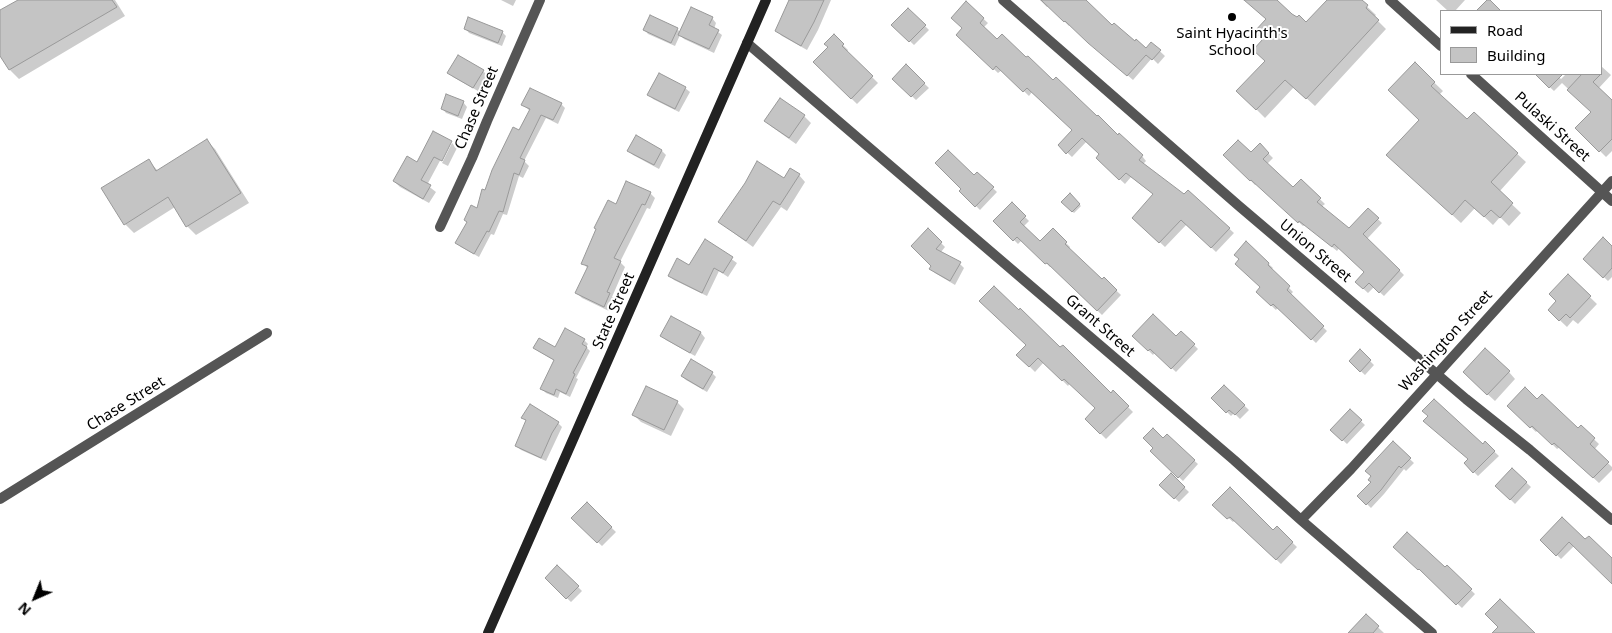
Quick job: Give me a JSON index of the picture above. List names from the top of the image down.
{
  "streets": {
    "main road": ["State Street"],
    "street": [
      "Chase Street",
      "Pulaski Street",
      "Union Street",
      "Grant Street",
      "Washington Street"
    ]
  },
  "crossings": [
    ["Pulaski Street", "Washington Street"],
    ["Union Street", "Washington Street"],
    ["State Street", "Grant Street"],
    ["Grant Street", "Washington Street"]
  ],
  "places": ["Saint Hyacinth's School"],
  "legend": ["Road", "Building"],
  "north": "bottom left"
}
